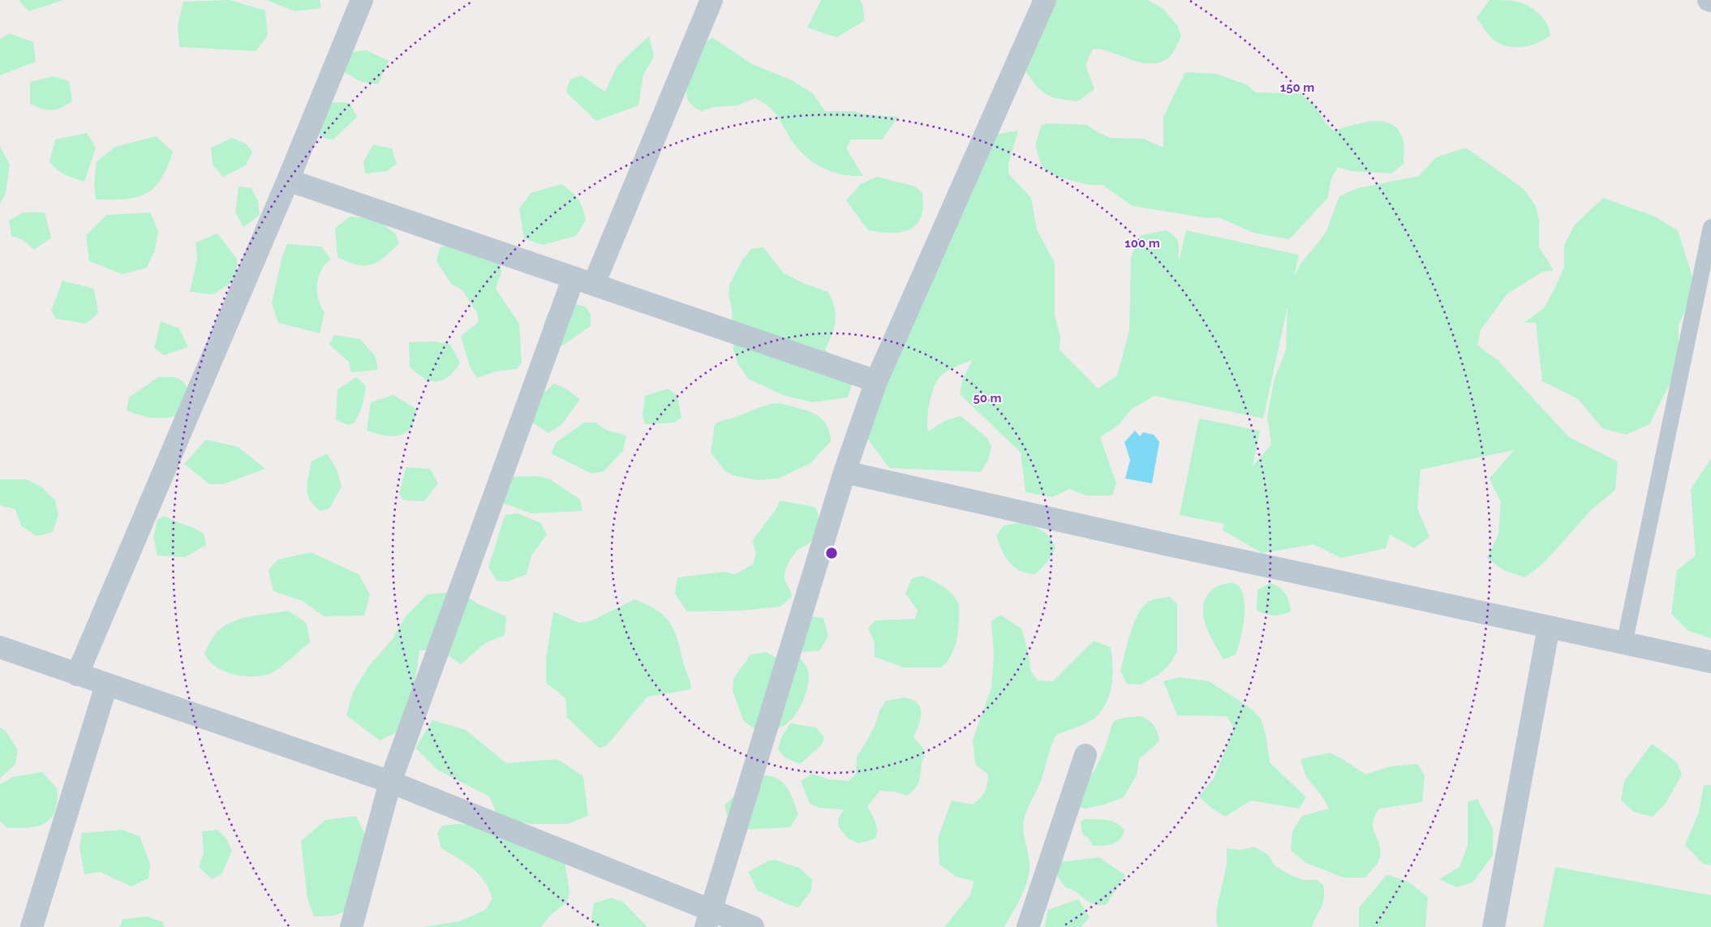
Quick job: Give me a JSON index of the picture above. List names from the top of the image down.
{
  "rings": ["150 m", "100 m", "50 m"]
}
